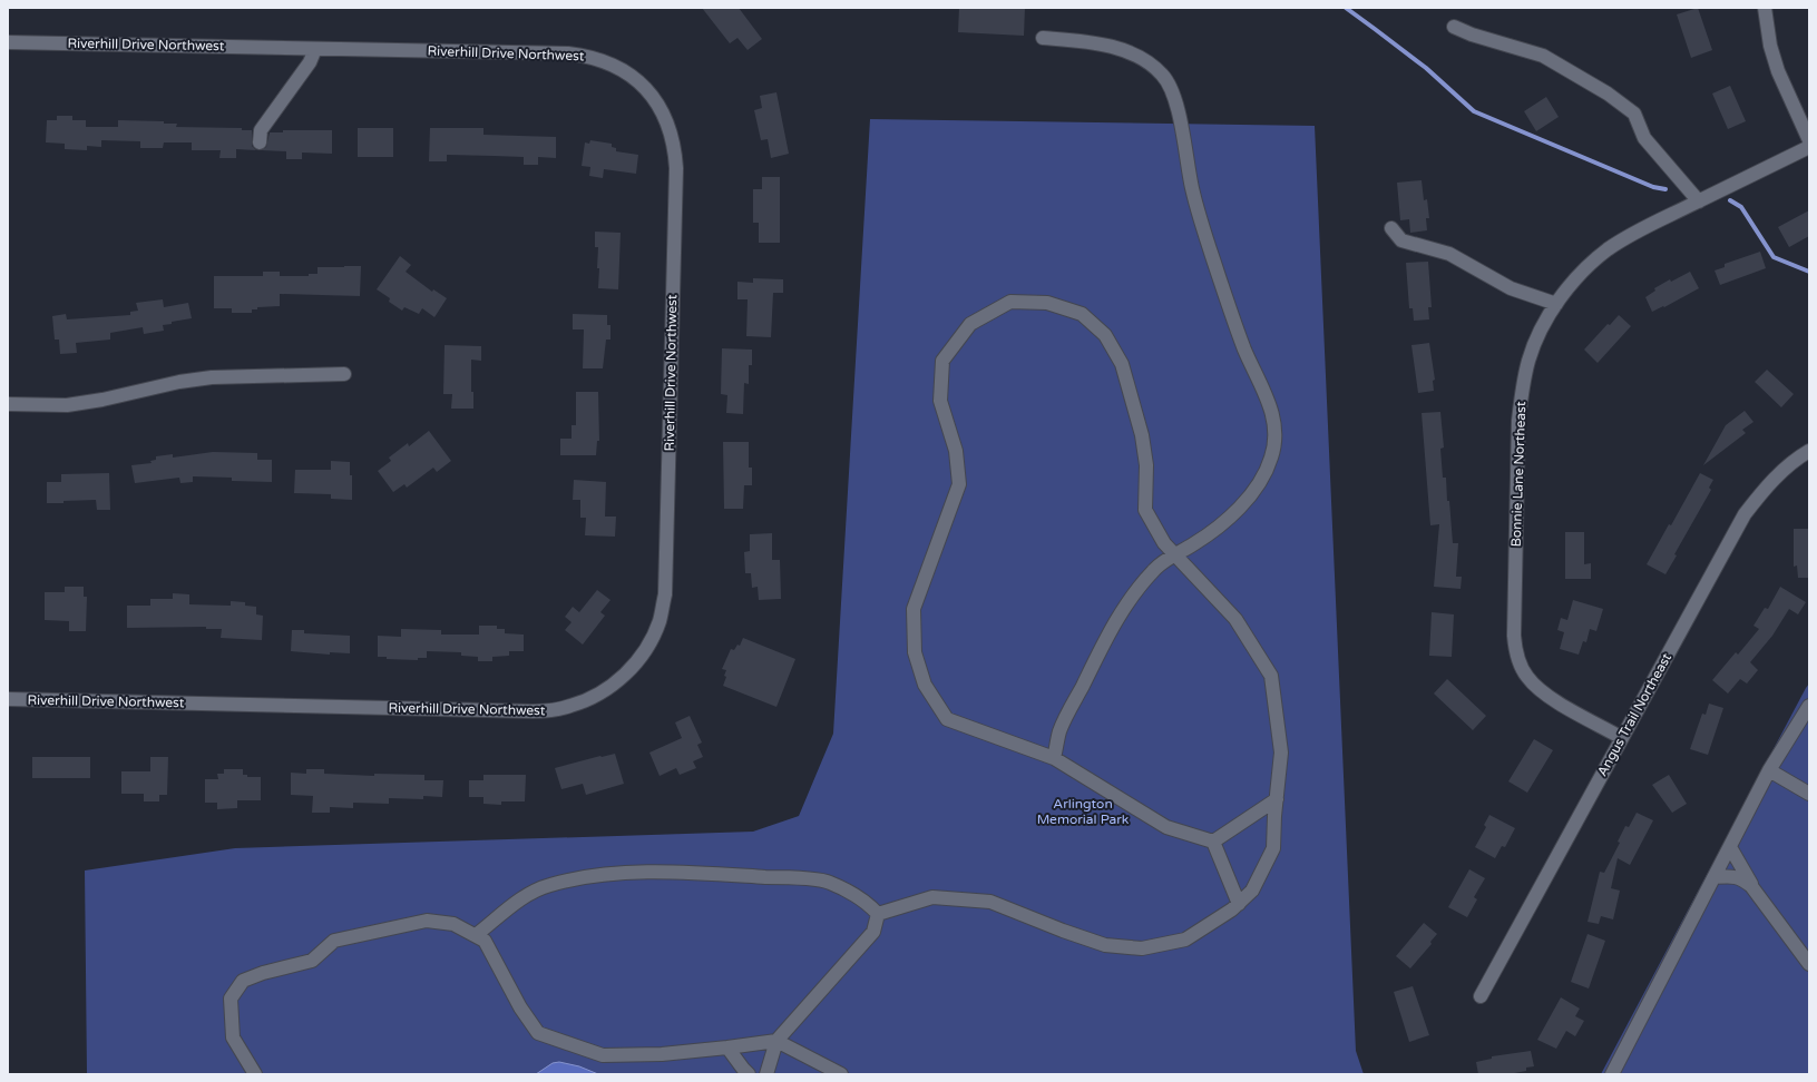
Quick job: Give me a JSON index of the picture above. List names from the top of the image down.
{
  "streets": {
    "street": ["Riverhill Drive Northwest", "Bonnie Lane Northeast", "Angus Trail Northeast"]
  },
  "crossings": [
    ["Bonnie Lane Northeast", "Angus Trail Northeast"]
  ],
  "parks": ["Arlington Memorial Park"]
}
